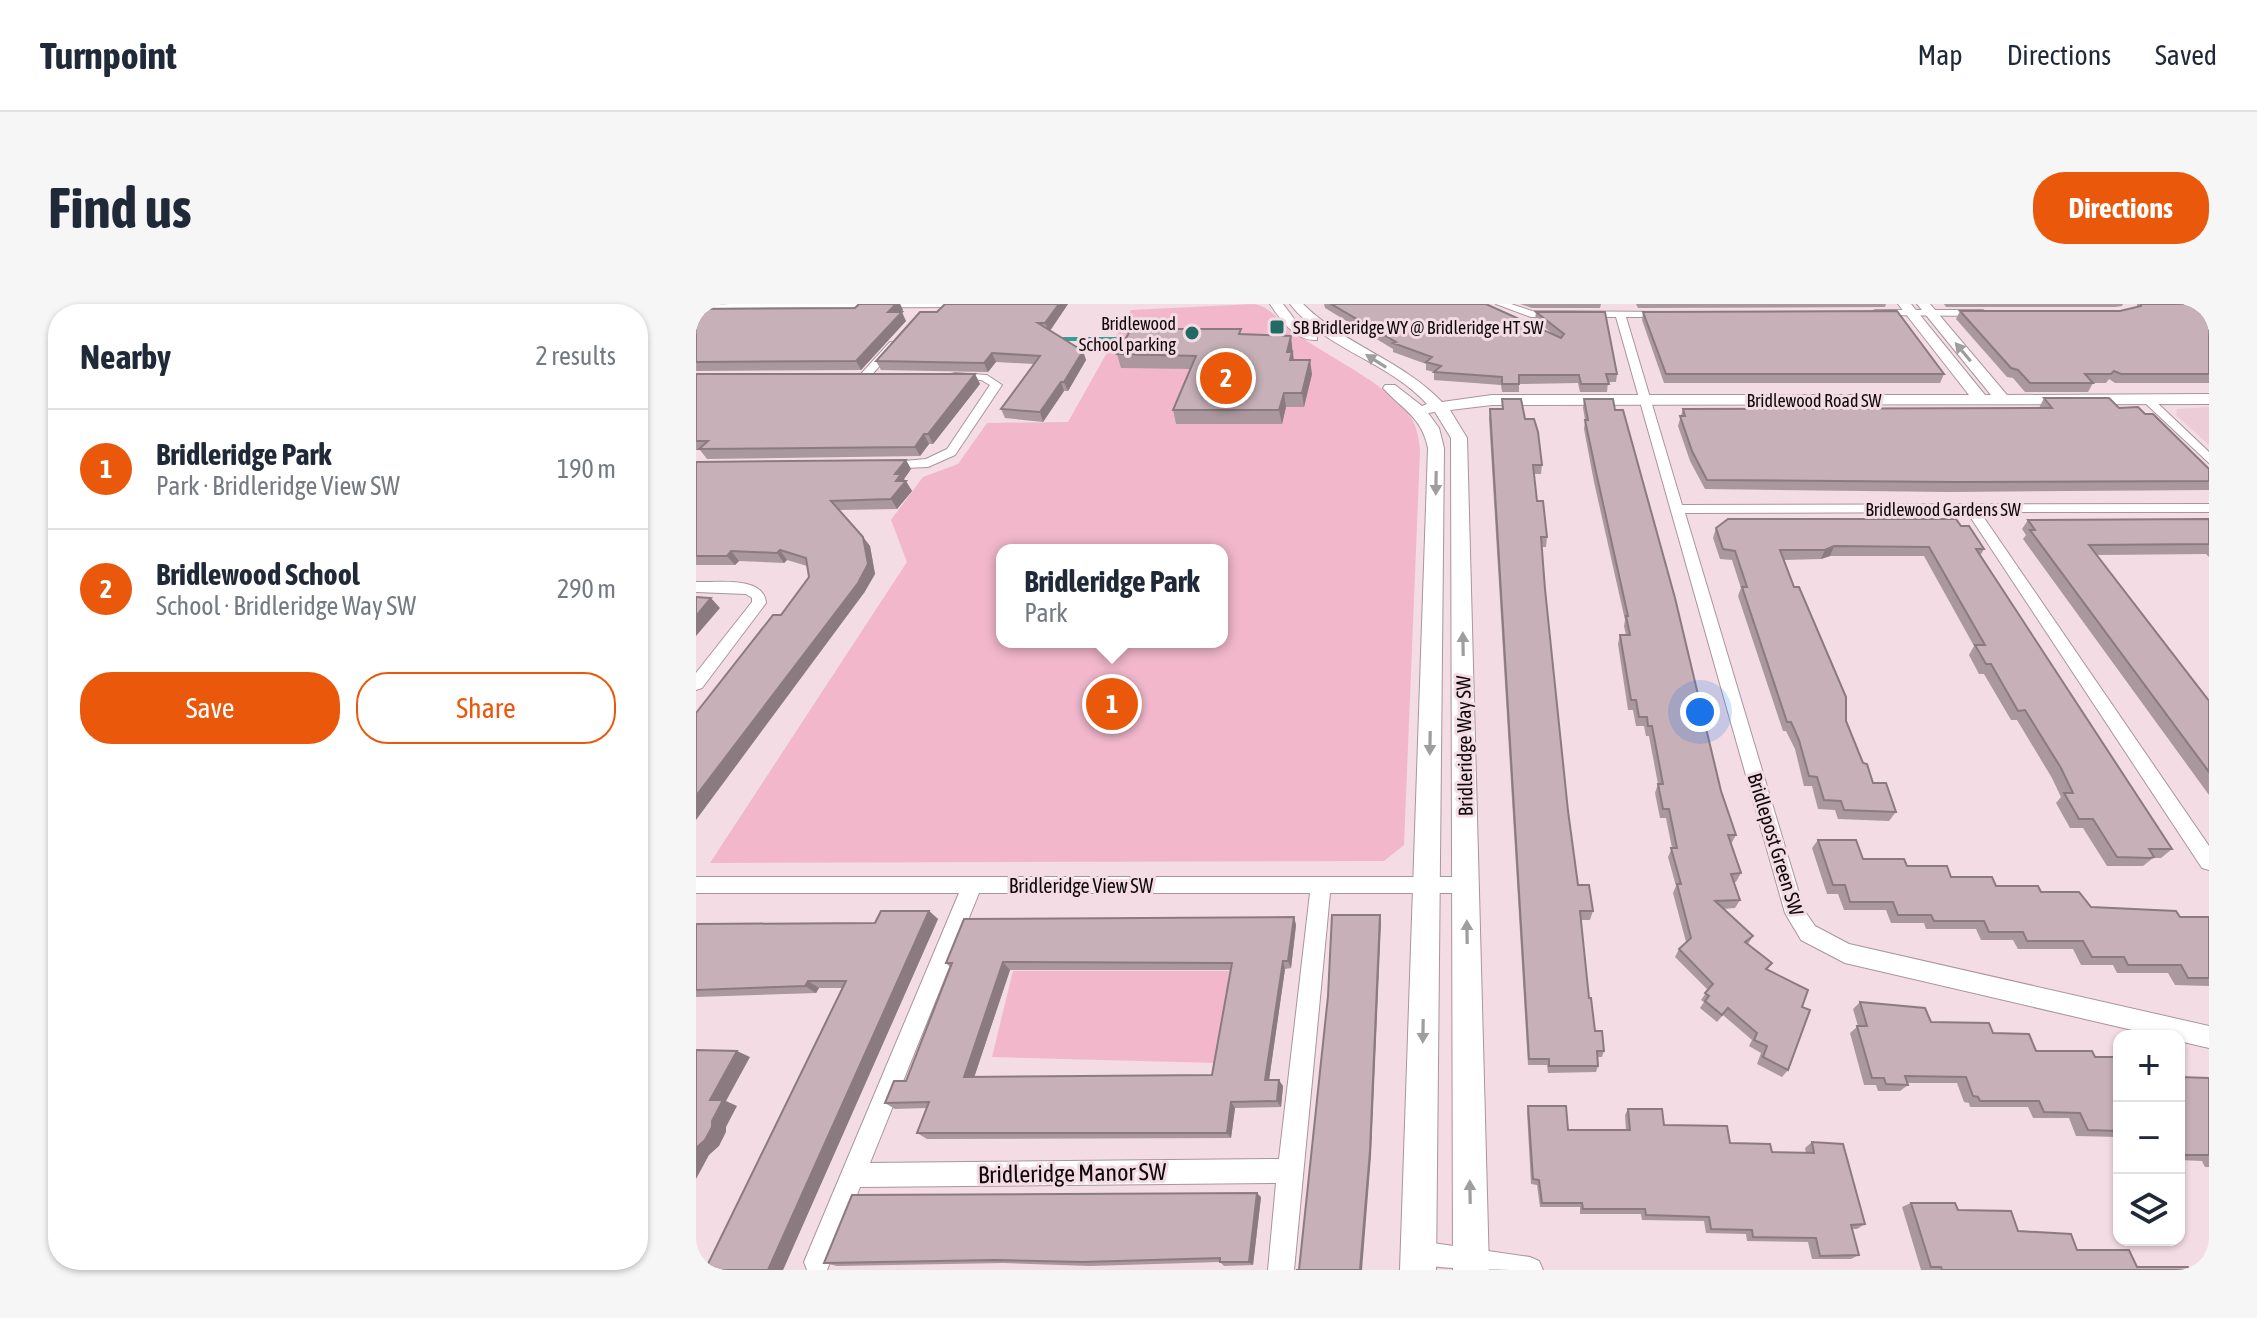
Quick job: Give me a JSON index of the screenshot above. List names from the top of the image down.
{
  "streets": {
    "street": [
      "Bridlewood Road SW",
      "Bridlewood Gardens SW",
      "Bridleridge Way SW",
      "Bridlepost Green SW",
      "Bridleridge View SW",
      "Bridleridge Manor SW"
    ]
  },
  "crossings": [
    ["Bridlewood Road SW", "Bridleridge Way SW"],
    ["Bridlewood Road SW", "Bridlepost Green SW"],
    ["Bridlewood Gardens SW", "Bridlepost Green SW"],
    ["Bridleridge Way SW", "Bridleridge View SW"]
  ],
  "places": {
    "transit": ["SB Bridleridge WY @ Bridleridge HT SW"],
    "other": ["Bridlewood School parking"]
  },
  "page": {
    "header": "Turnpoint",
    "nav": ["Map", "Directions", "Saved"],
    "buttons": [
      "Directions",
      ["Save", "Share"]
    ],
    "title": "Find us",
    "heading": ["Nearby", "2 results"],
    "pins": ["2", "1"],
    "list": [
      {
        "mark": "1",
        "name": "Bridleridge Park",
        "note": "Park · Bridleridge View SW",
        "value": "190 m"
      },
      {
        "mark": "2",
        "name": "Bridlewood School",
        "note": "School · Bridleridge Way SW",
        "value": "290 m"
      }
    ],
    "popup": ["Bridleridge Park", "Park"],
    "map_buttons": ["+", "−"]
  }
}
